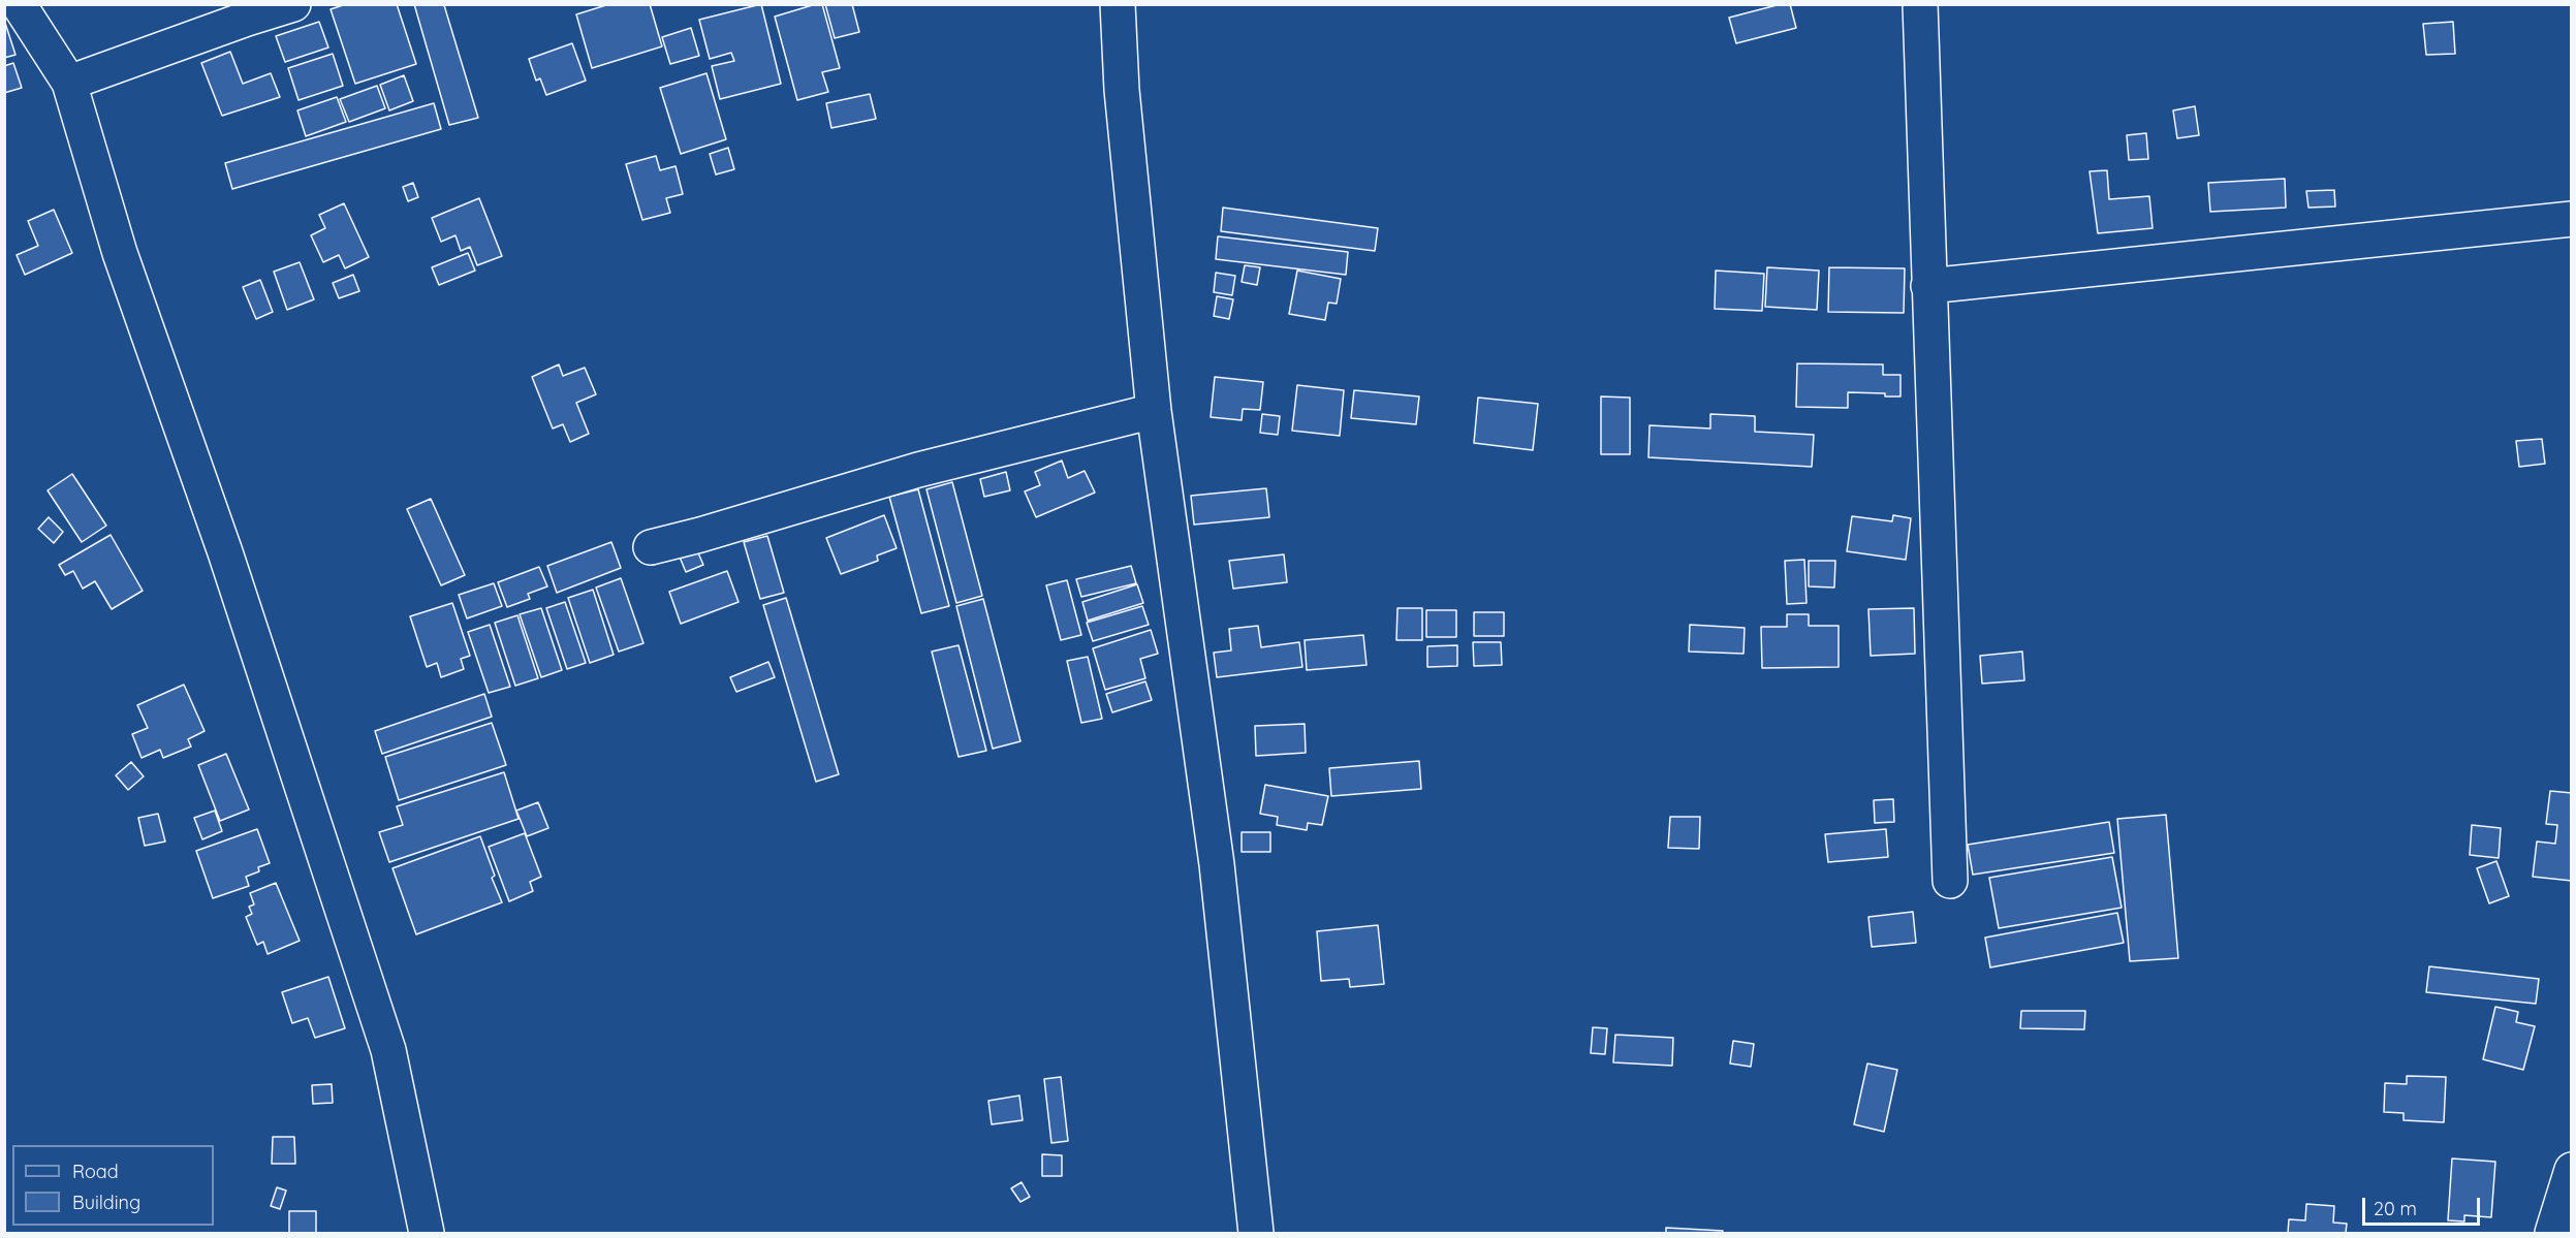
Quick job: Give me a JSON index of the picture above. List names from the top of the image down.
{
  "legend": ["Road", "Building"],
  "scale_bar": "20 m"
}
